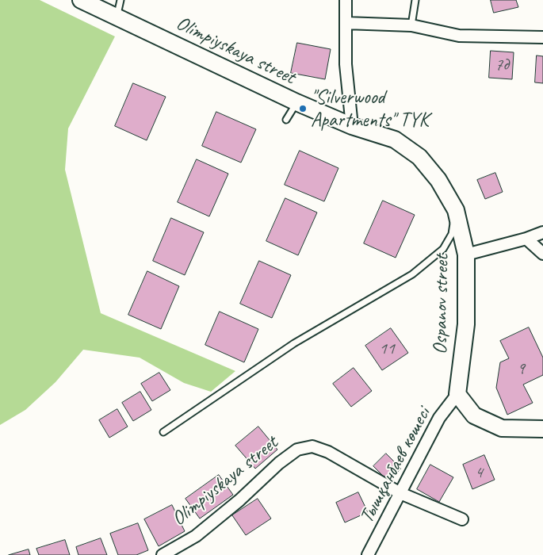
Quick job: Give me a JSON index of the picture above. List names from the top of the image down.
{
  "streets": {
    "street": ["Olimpiyskaya street", "Ospanov street", "Тышқанбаев көшесі"]
  },
  "crossings": [
    ["Olimpiyskaya street", "Ospanov street"],
    ["Olimpiyskaya street", "Тышқанбаев көшесі"],
    ["Ospanov street", "Тышқанбаев көшесі"]
  ],
  "places": ["\"Silverwood Apartments\" ТҮК"],
  "house_numbers": [
    "7д",
    "11",
    "9",
    "4"
  ]
}
